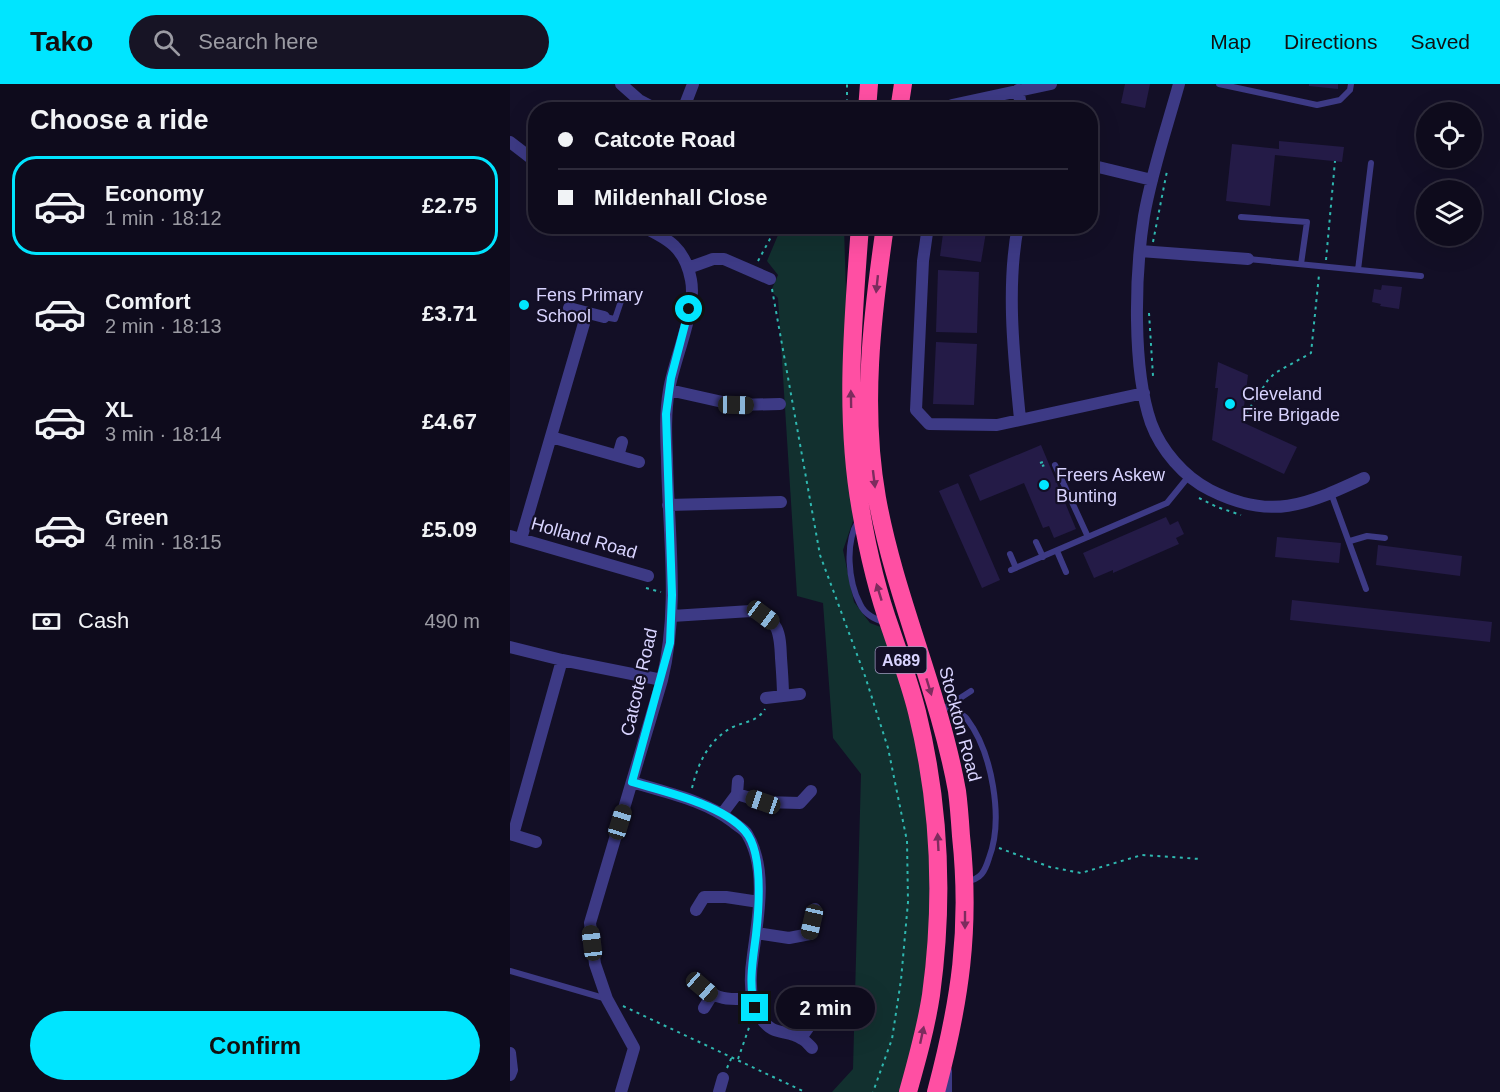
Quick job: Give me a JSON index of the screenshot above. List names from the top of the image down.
{
  "streets": {
    "highway": ["A689", "Stockton Road"],
    "street": ["Holland Road", "Catcote Road"]
  },
  "places": ["Fens Primary School", "Cleveland Fire Brigade", "Freers Askew Bunting"],
  "page": {
    "header": "Tako",
    "search": "Search here",
    "nav": ["Map", "Directions", "Saved"],
    "heading": "Choose a ride",
    "banner": ["Catcote Road", "Mildenhall Close"],
    "list": [
      {
        "name": "Economy",
        "note": "1 min · 18:12",
        "value": "£2.75"
      },
      {
        "name": "Comfort",
        "note": "2 min · 18:13",
        "value": "£3.71"
      },
      {
        "name": "XL",
        "note": "3 min · 18:14",
        "value": "£4.67"
      },
      {
        "name": "Green",
        "note": "4 min · 18:15",
        "value": "£5.09"
      }
    ],
    "pay": ["Cash", "490 m"],
    "bubble": "2 min",
    "buttons": "Confirm"
  }
}
